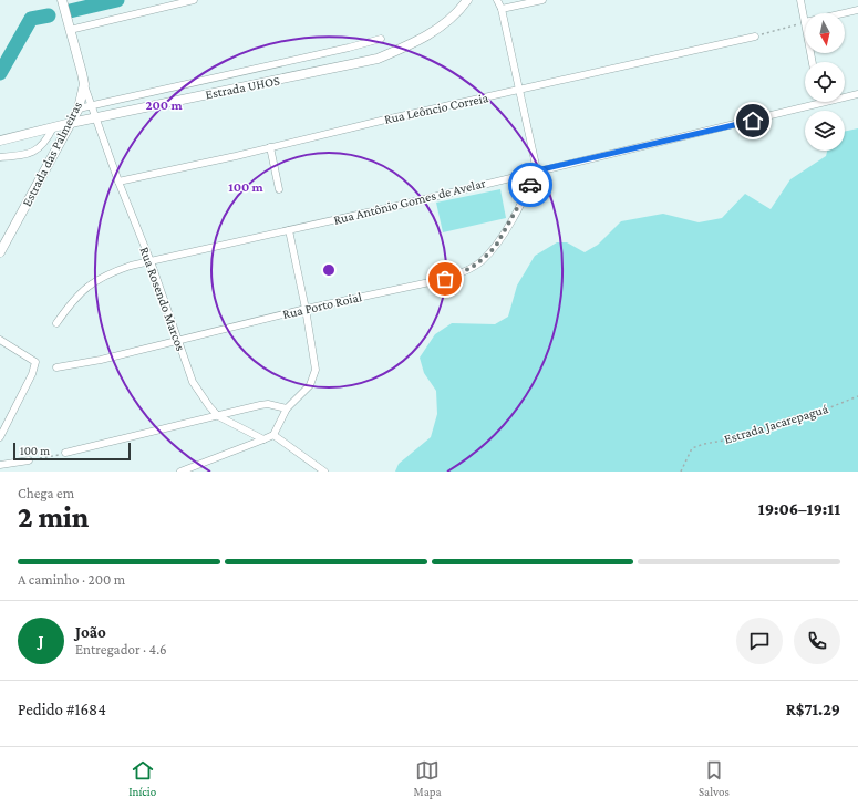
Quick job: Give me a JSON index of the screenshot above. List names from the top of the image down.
{
  "streets": {
    "street": [
      "Estrada UHOS",
      "Rua Leôncio Correia",
      "Estrada das Palmeiras",
      "Rua Antônio Gomes de Avelar",
      "Rua Rosendo Marcos",
      "Rua Porto Roial"
    ],
    "path": ["Estrada Jacarepaguá"]
  },
  "crossings": [
    ["Estrada UHOS", "Estrada das Palmeiras"],
    ["Estrada UHOS", "Rua Rosendo Marcos"],
    ["Rua Leôncio Correia", "Rua Rosendo Marcos"],
    ["Estrada das Palmeiras", "Rua Rosendo Marcos"],
    ["Rua Antônio Gomes de Avelar", "Rua Rosendo Marcos"],
    ["Rua Antônio Gomes de Avelar", "Rua Porto Roial"],
    ["Rua Rosendo Marcos", "Rua Porto Roial"]
  ],
  "scale_bar": "100 m",
  "north": "bottom",
  "page": {
    "scale": "100 m",
    "heading": ["2 min", "Chega em", "19:06–19:11"],
    "panel": [
      "João",
      "Entregador · 4.6",
      "Pedido #1684",
      "R$71.29"
    ],
    "bar": "A caminho · 200 m",
    "round": "J",
    "tabs": ["Início", "Mapa", "Salvos"]
  },
  "rings": ["200 m", "100 m"]
}
